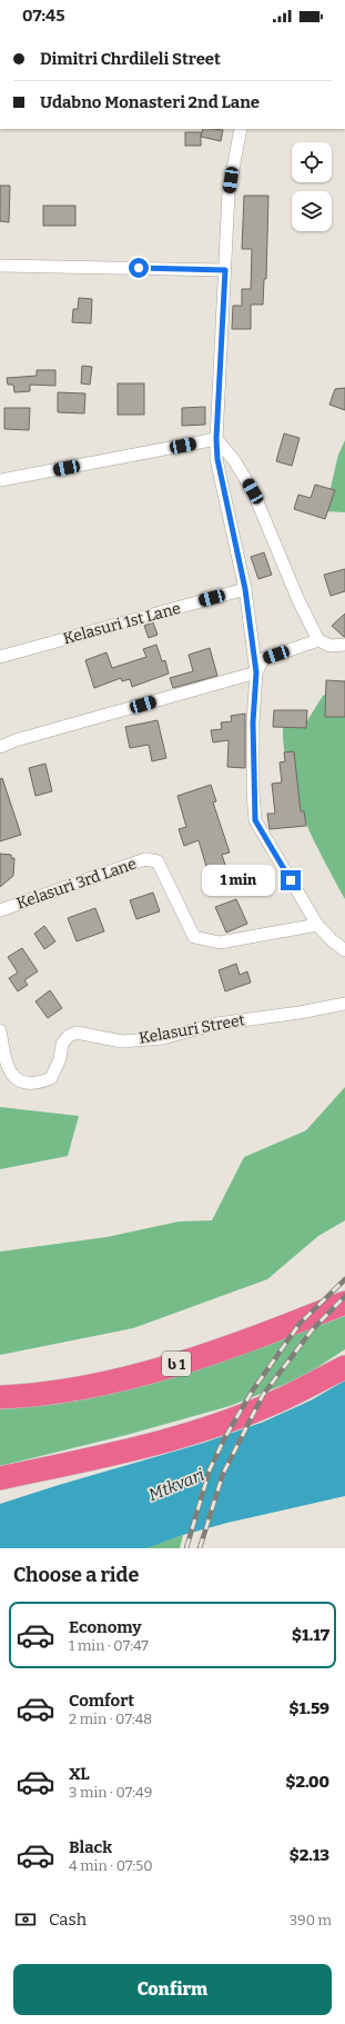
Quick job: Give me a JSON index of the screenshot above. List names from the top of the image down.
{
  "streets": {
    "highway": ["ს 1"],
    "street": ["Kelasuri 1st Lane", "Kelasuri 3rd Lane", "Kelasuri Street"]
  },
  "water": ["Mtkvari"],
  "page": {
    "status": "07:45",
    "banner": ["Dimitri Chrdileli Street", "Udabno Monasteri 2nd Lane"],
    "bubble": "1 min",
    "heading": "Choose a ride",
    "list": [
      {
        "name": "Economy",
        "note": "1 min · 07:47",
        "value": "$1.17"
      },
      {
        "name": "Comfort",
        "note": "2 min · 07:48",
        "value": "$1.59"
      },
      {
        "name": "XL",
        "note": "3 min · 07:49",
        "value": "$2.00"
      },
      {
        "name": "Black",
        "note": "4 min · 07:50",
        "value": "$2.13"
      }
    ],
    "pay": ["Cash", "390 m"],
    "buttons": "Confirm"
  }
}
